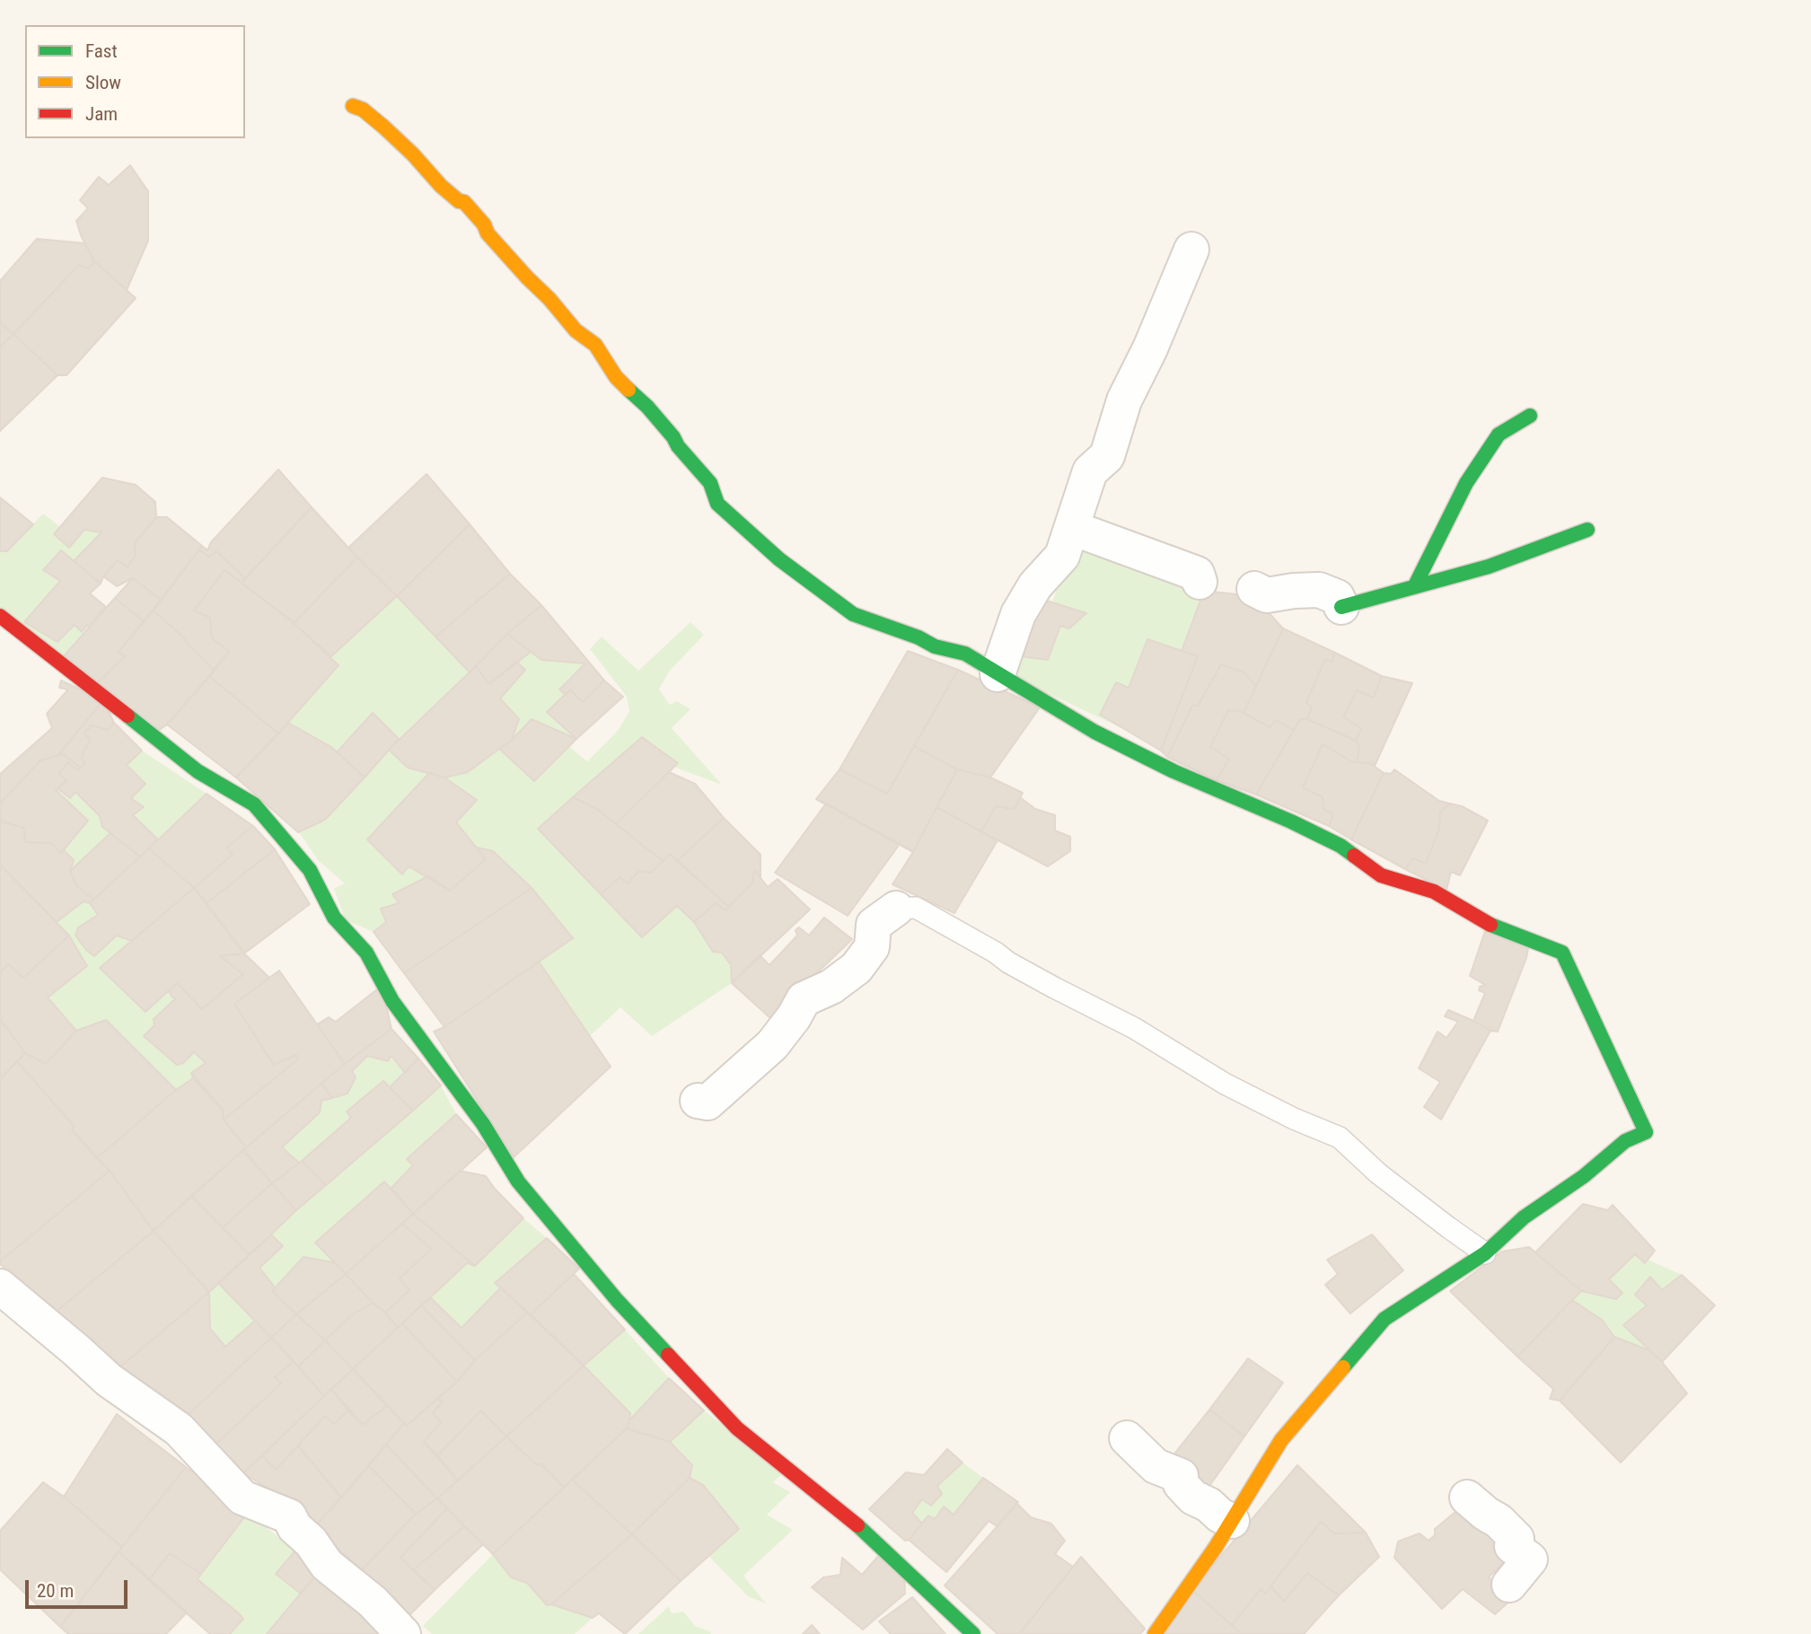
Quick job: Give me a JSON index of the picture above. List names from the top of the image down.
{
  "legend": ["Fast", "Slow", "Jam"],
  "scale_bar": "20 m"
}
